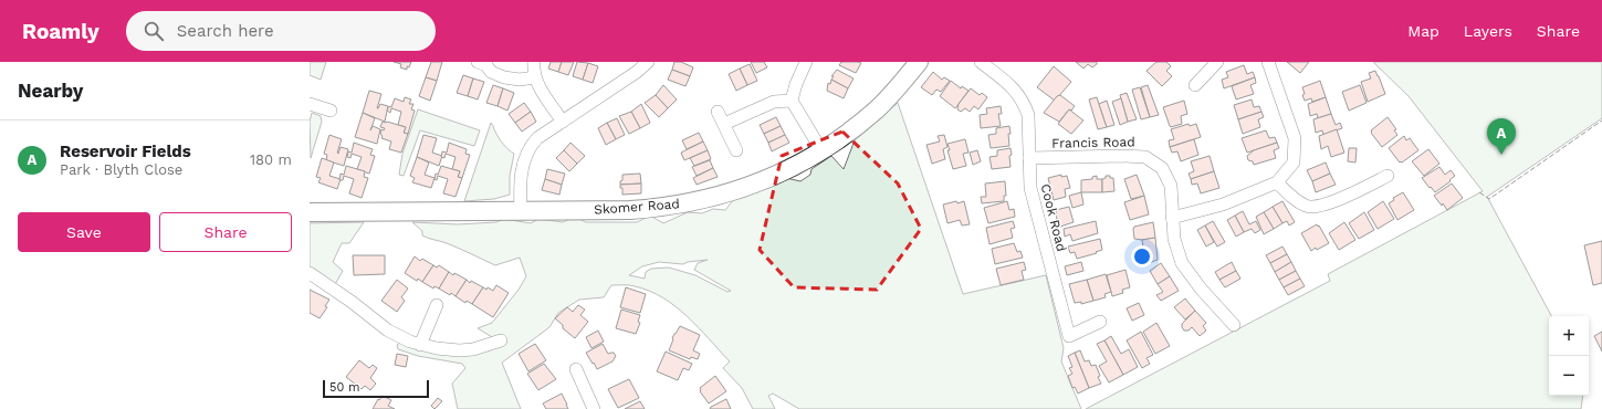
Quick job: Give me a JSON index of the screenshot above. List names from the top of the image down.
{
  "streets": {
    "street": ["Francis Road", "Skomer Road", "Cook Road"]
  },
  "crossings": [
    ["Francis Road", "Cook Road"]
  ],
  "scale_bar": "50 m",
  "page": {
    "header": "Roamly",
    "search": "Search here",
    "nav": ["Map", "Layers", "Share"],
    "heading": "Nearby",
    "pins": "A",
    "list": [
      {
        "mark": "A",
        "name": "Reservoir Fields",
        "note": "Park · Blyth Close",
        "value": "180 m"
      }
    ],
    "buttons": ["Save", "Share"],
    "map_buttons": ["+", "−"],
    "scale": "50 m"
  }
}
